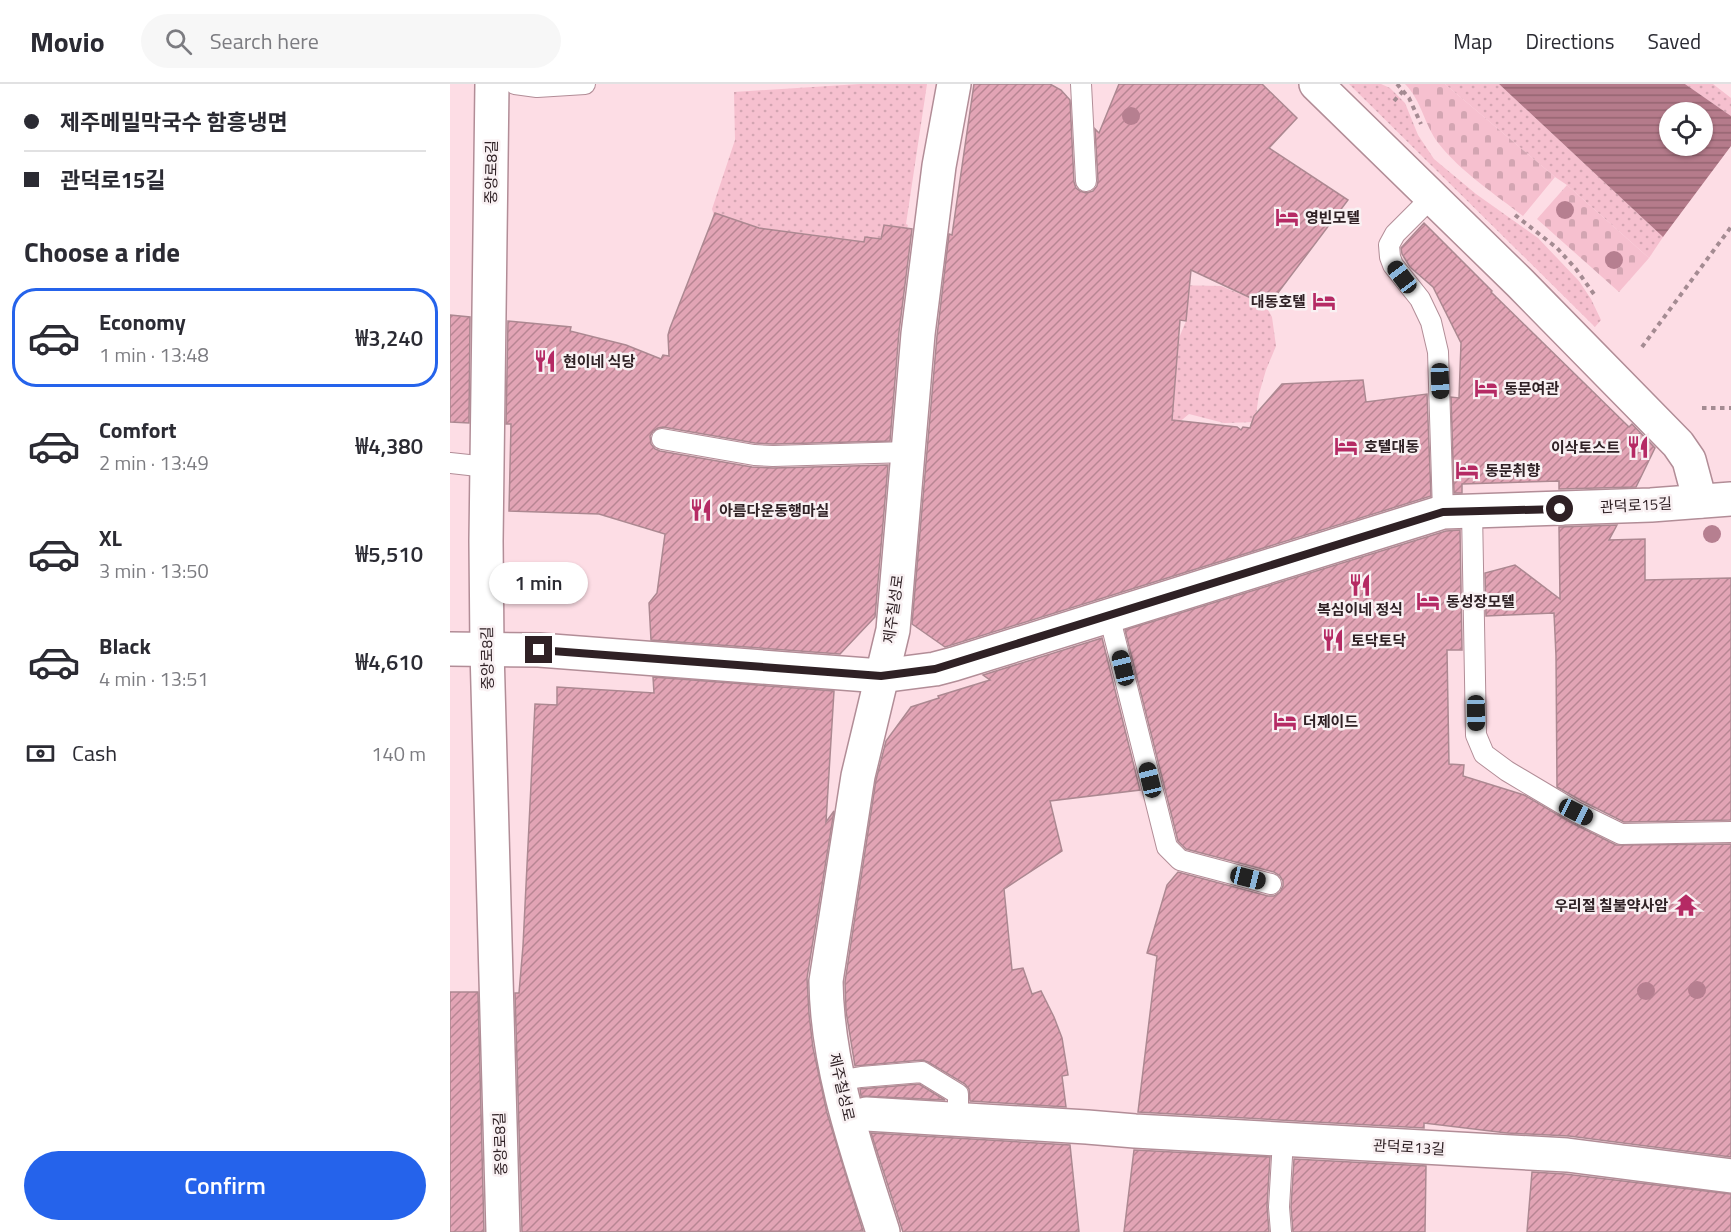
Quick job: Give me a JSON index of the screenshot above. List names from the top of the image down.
{
  "streets": {
    "street": [
      "중앙로8길",
      "관덕로15길",
      "제주칠성로",
      "관덕로13길"
    ]
  },
  "crossings": [
    ["중앙로8길", "관덕로15길"],
    ["관덕로15길", "제주칠성로"],
    ["제주칠성로", "관덕로13길"]
  ],
  "places": {
    "hotel": [
      "영빈모텔",
      "대동호텔",
      "동문여관",
      "호텔대동",
      "동문취향",
      "동성장모텔",
      "더제이드"
    ],
    "restaurant": [
      "현이네 식당",
      "이삭토스트",
      "아름다운동행마실",
      "복심이네 정식",
      "토닥토닥"
    ],
    "temple": ["우리절 칠불약사암"]
  },
  "page": {
    "header": "Movio",
    "search": "Search here",
    "nav": ["Map", "Directions", "Saved"],
    "banner": ["제주메밀막국수 함흥냉면", "관덕로15길"],
    "heading": "Choose a ride",
    "list": [
      {
        "name": "Economy",
        "note": "1 min · 13:48",
        "value": "₩3,240"
      },
      {
        "name": "Comfort",
        "note": "2 min · 13:49",
        "value": "₩4,380"
      },
      {
        "name": "XL",
        "note": "3 min · 13:50",
        "value": "₩5,510"
      },
      {
        "name": "Black",
        "note": "4 min · 13:51",
        "value": "₩4,610"
      }
    ],
    "bubble": "1 min",
    "pay": ["Cash", "140 m"],
    "buttons": "Confirm"
  }
}
